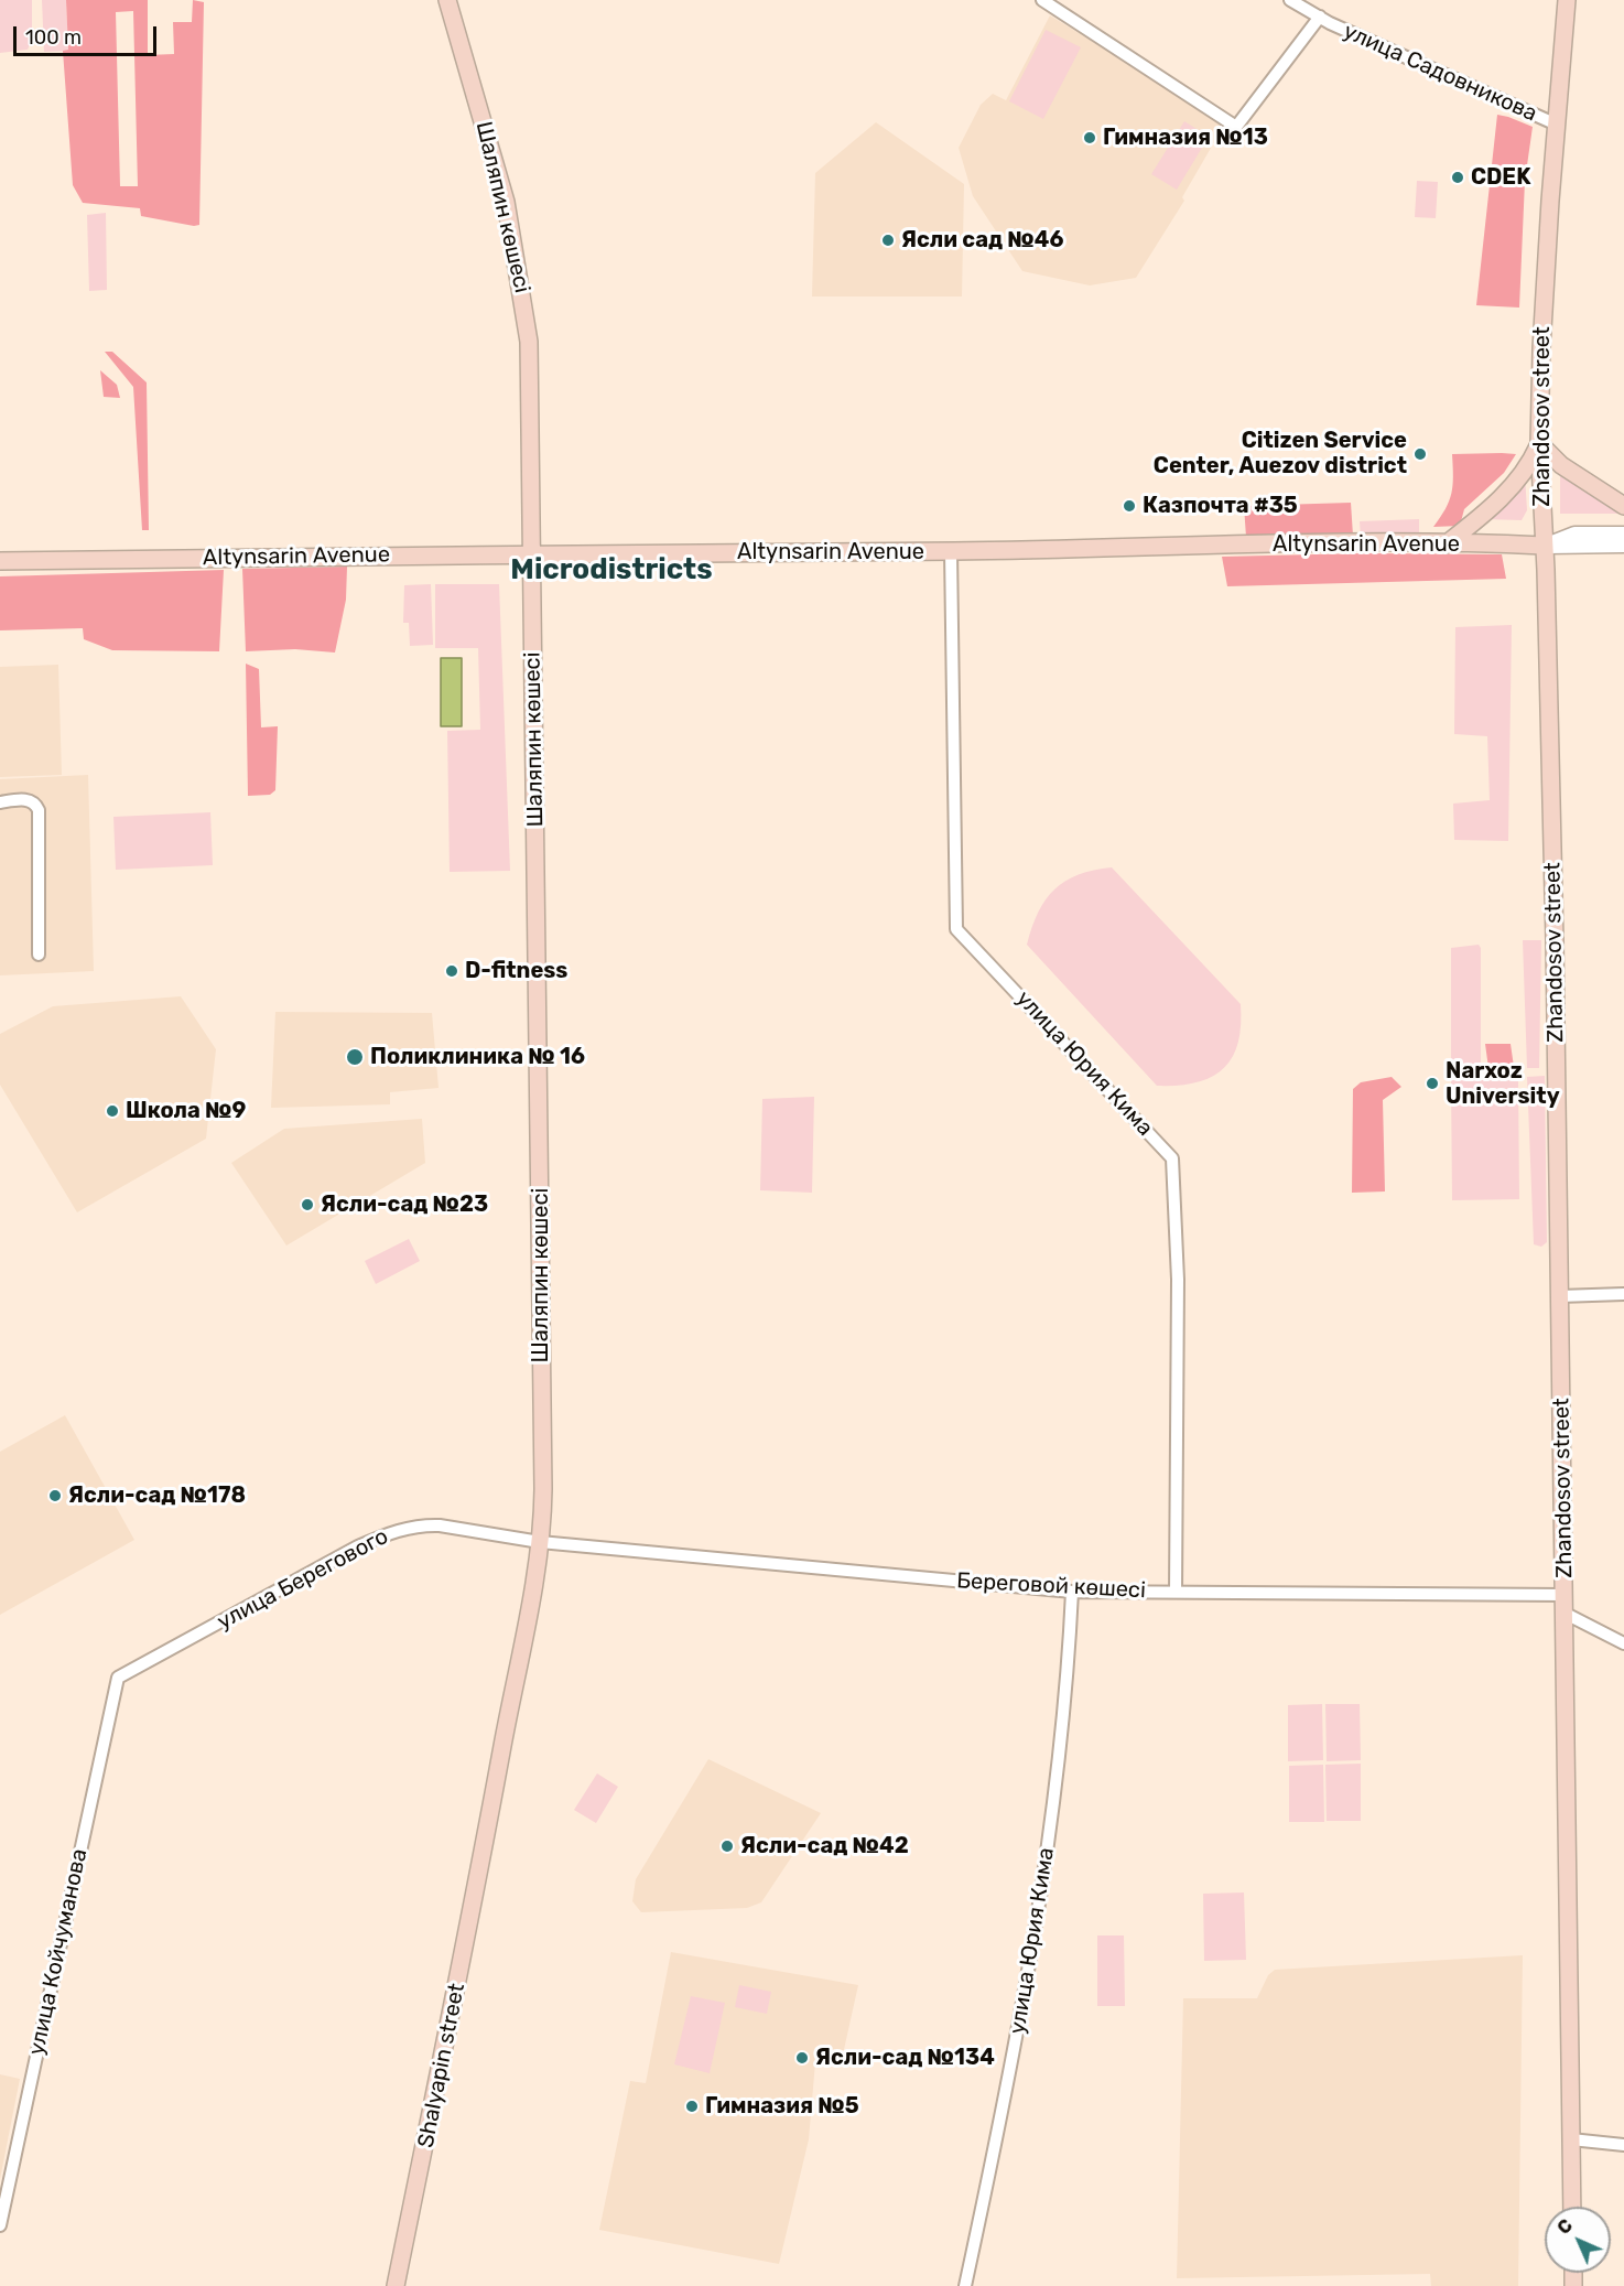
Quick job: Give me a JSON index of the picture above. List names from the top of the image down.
{
  "streets": {
    "main road": [
      "Шаляпин көшесі",
      "Zhandosov street",
      "Altynsarin Avenue",
      "Shalyapin street"
    ],
    "street": [
      "улица Садовникова",
      "улица Юрия Кима",
      "улица Берегового",
      "Береговой көшесі",
      "улица Койчуманова"
    ]
  },
  "crossings": [
    ["улица Садовникова", "Zhandosov street"],
    ["Шаляпин көшесі", "Altynsarin Avenue"],
    ["Zhandosov street", "Altynsarin Avenue"],
    ["Zhandosov street", "Береговой көшесі"],
    ["Altynsarin Avenue", "улица Юрия Кима"],
    ["улица Юрия Кима", "Береговой көшесі"],
    ["улица Берегового", "Береговой көшесі"],
    ["улица Берегового", "улица Койчуманова"],
    ["улица Берегового", "Shalyapin street"],
    ["Береговой көшесі", "Shalyapin street"]
  ],
  "districts": ["Microdistricts"],
  "places": [
    "Гимназия №13",
    "CDEK",
    "Ясли сад №46",
    "Citizen Service Center, Auezov district",
    "Казпочта #35",
    "D-fitness",
    "Поликлиника № 16",
    "Narxoz University",
    "Школа №9",
    "Ясли-сад №23",
    "Ясли-сад №178",
    "Ясли-сад №42",
    "Ясли-сад №134",
    "Гимназия №5"
  ],
  "scale_bar": "100 m",
  "north": "top left"
}
